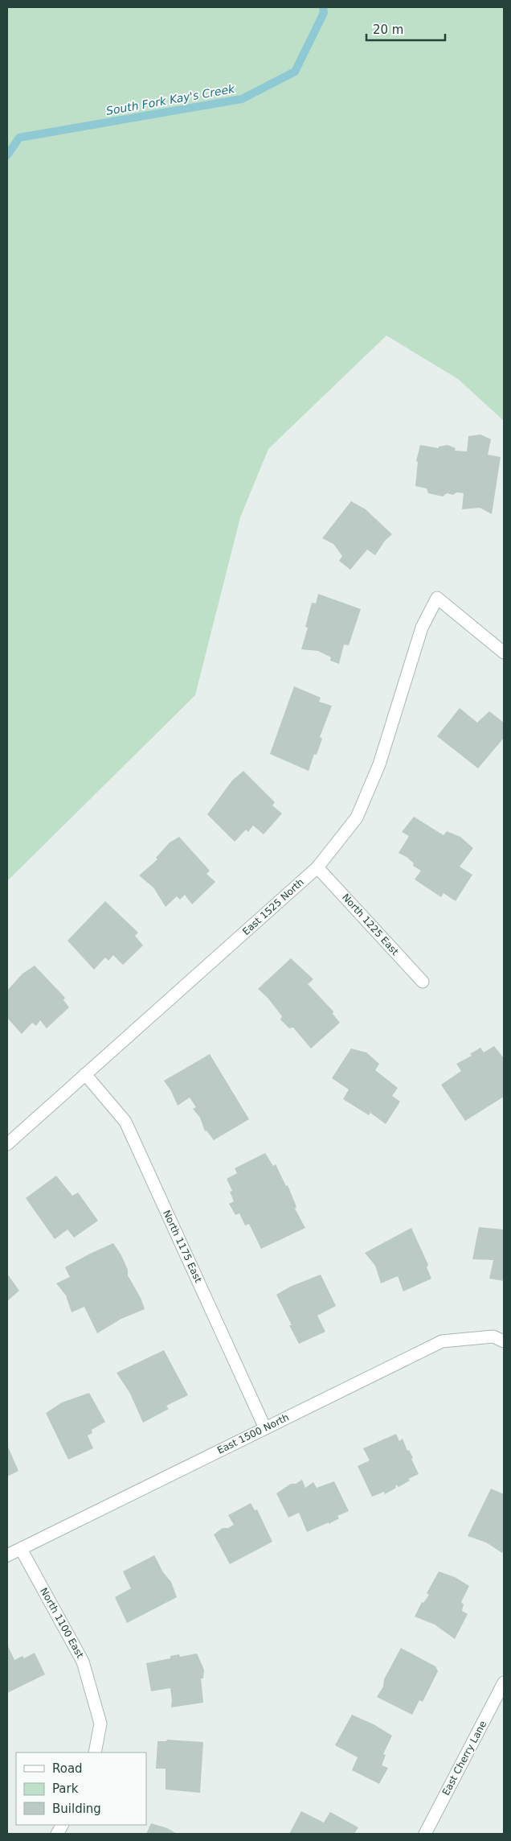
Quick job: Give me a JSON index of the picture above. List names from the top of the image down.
{
  "streets": {
    "street": [
      "East 1525 North",
      "North 1225 East",
      "North 1175 East",
      "East 1500 North",
      "North 1100 East",
      "East Cherry Lane"
    ]
  },
  "crossings": [
    ["East 1525 North", "North 1225 East"],
    ["East 1525 North", "North 1175 East"],
    ["North 1175 East", "East 1500 North"],
    ["East 1500 North", "North 1100 East"]
  ],
  "water": ["South Fork Kay's Creek"],
  "legend": ["Road", "Park", "Building"],
  "scale_bar": "20 m"
}
